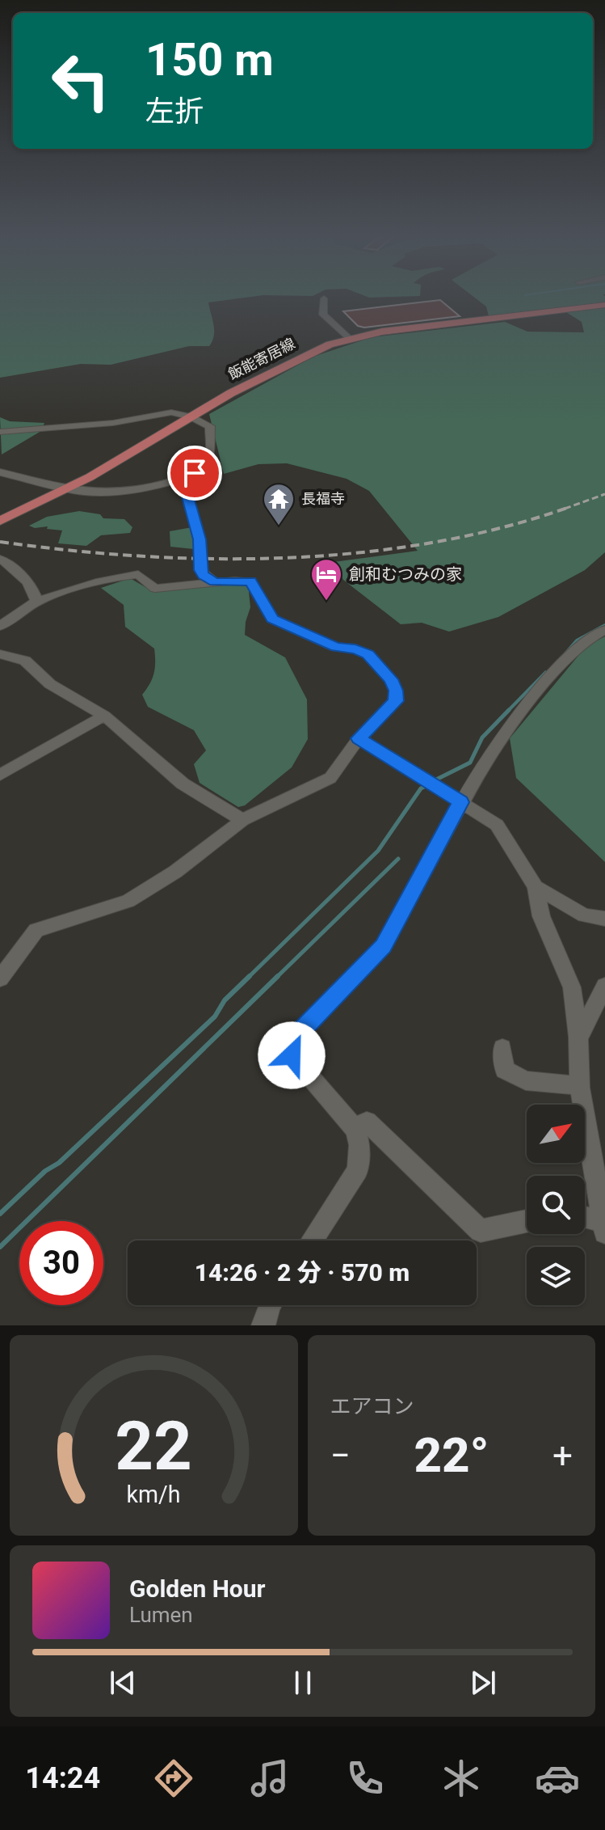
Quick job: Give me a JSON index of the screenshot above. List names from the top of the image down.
{
  "streets": {
    "main road": ["飯能寄居線"]
  },
  "places": {
    "temple": ["長福寺"],
    "hotel": ["創和むつみの家"]
  },
  "north": "top right",
  "page": {
    "turn": ["150 m", "左折"],
    "limit": "30",
    "trip": "14:26 · 2 分 · 570 m",
    "tile": "エアコン",
    "heat": ["−", "22°", "+"],
    "song": ["Golden Hour", "Lumen"],
    "tabs": "14:24",
    "gauge": ["22", "km/h"]
  }
}
